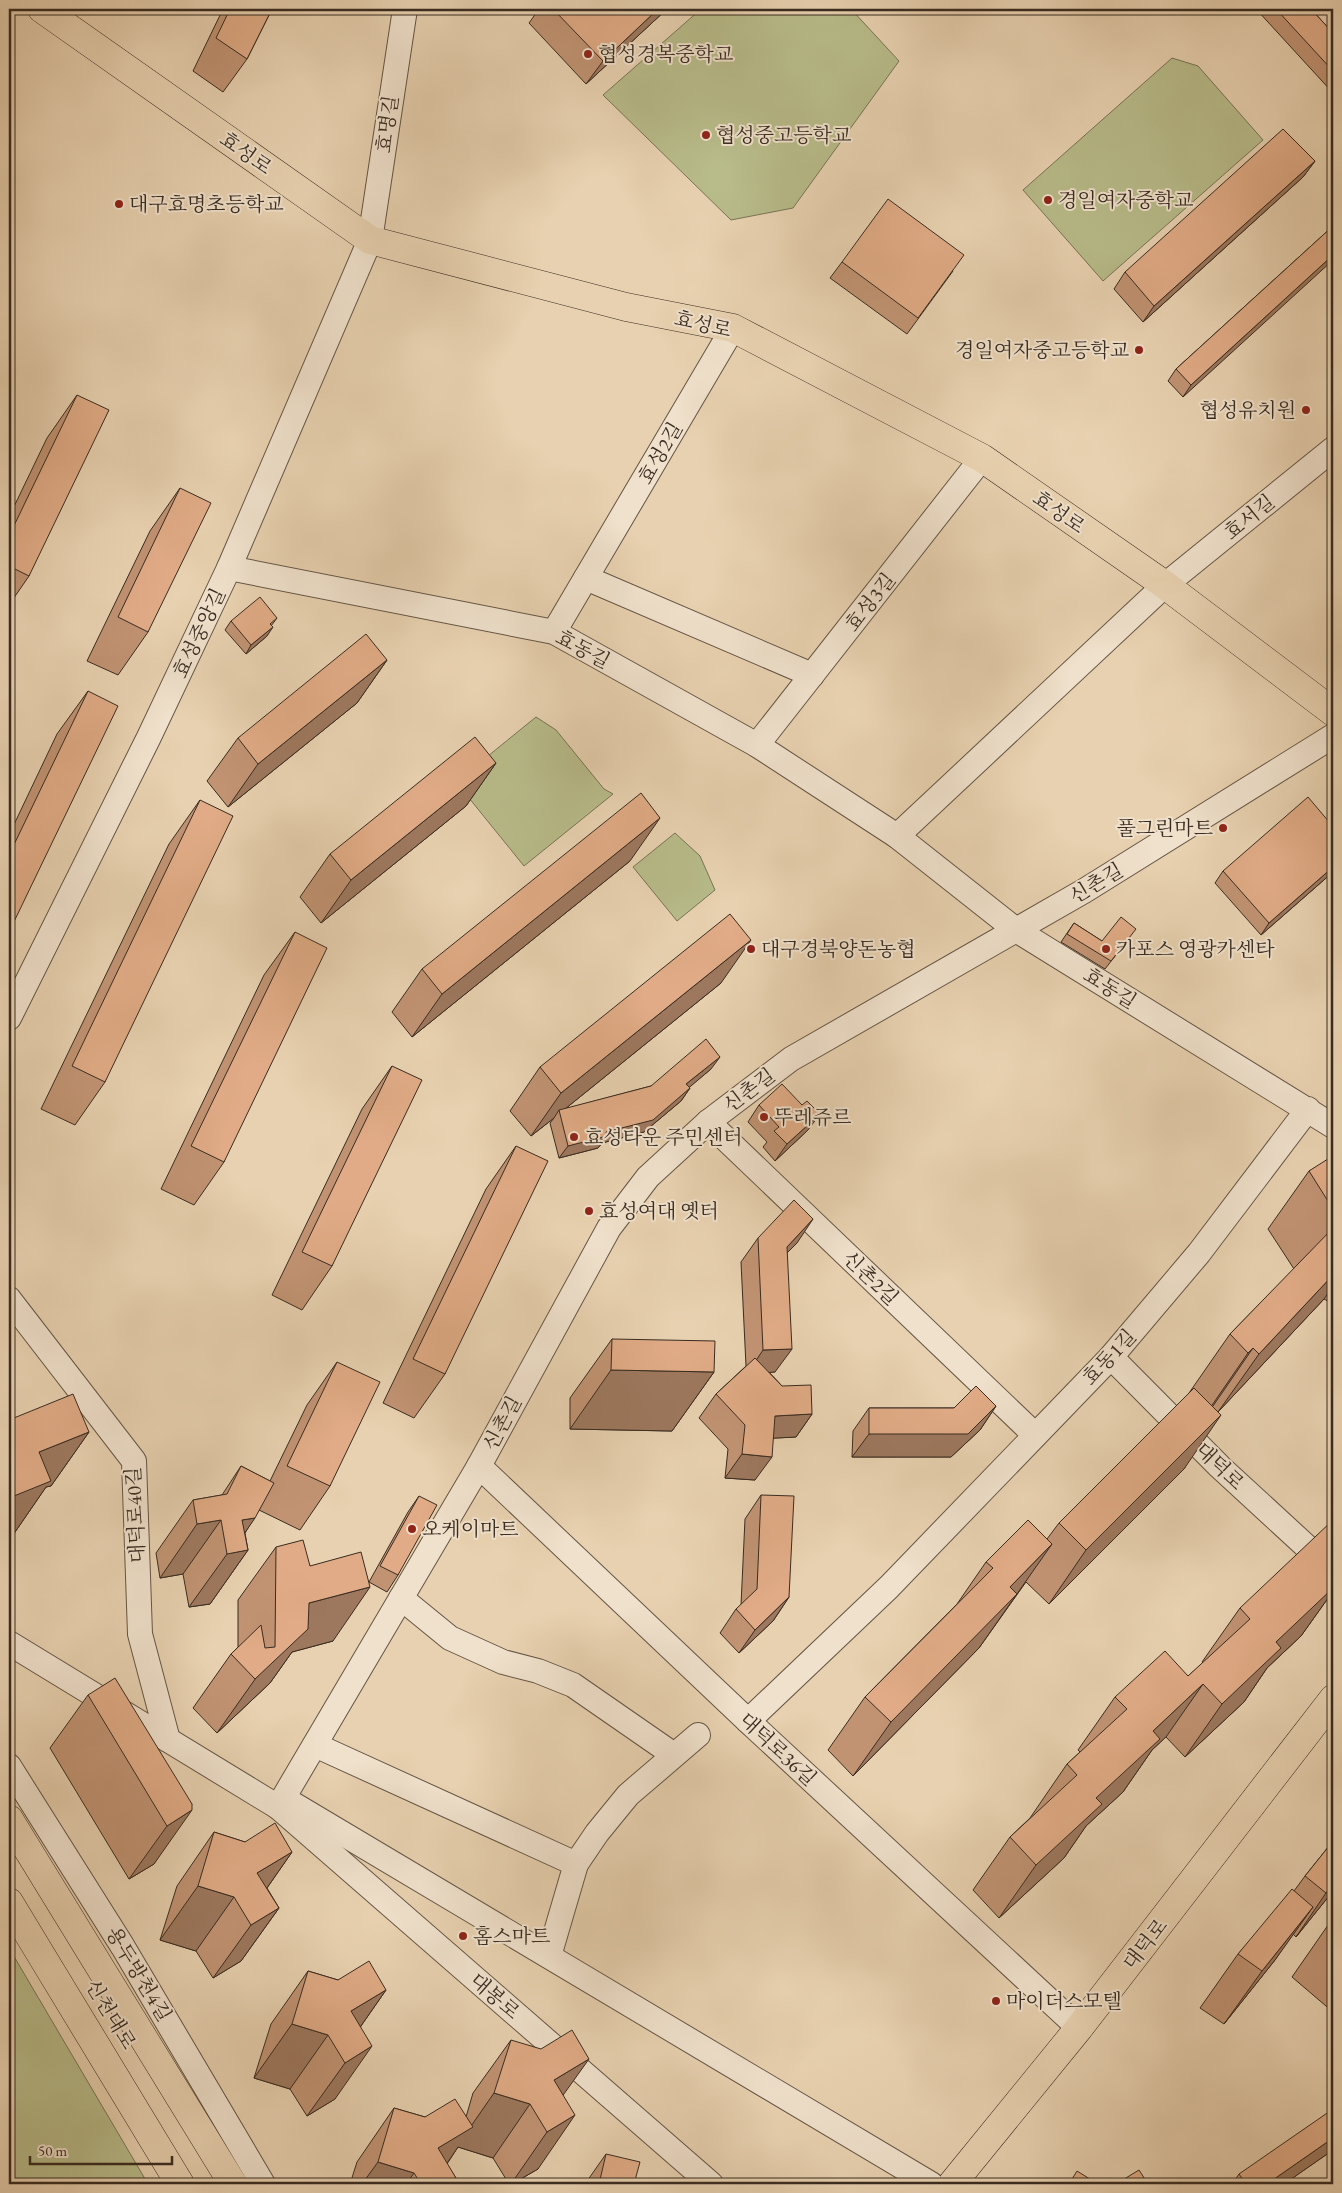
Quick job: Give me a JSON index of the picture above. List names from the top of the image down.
{
  "streets": {
    "main road": ["효성로", "대덕로", "신천대로"],
    "street": [
      "효명길",
      "효성2길",
      "효서길",
      "효성3길",
      "효성중앙길",
      "효동길",
      "신촌길",
      "신촌2길",
      "효동1길",
      "대덕로40길",
      "대덕로36길",
      "용두방천4길",
      "대봉로"
    ]
  },
  "crossings": [
    ["효명길", "효성로"],
    ["효명길", "효성중앙길"],
    ["효성로", "효성2길"],
    ["효성로", "효서길"],
    ["효성로", "효성3길"],
    ["효성로", "효성중앙길"],
    ["효성2길", "효동길"],
    ["효성3길", "효동길"],
    ["효성중앙길", "효동길"],
    ["효동길", "신촌길"],
    ["효동길", "효동1길"],
    ["신촌길", "신촌2길"],
    ["신촌길", "대덕로36길"],
    ["신촌길", "대봉로"],
    ["신촌2길", "효동1길"],
    ["효동1길", "대덕로"],
    ["효동1길", "대덕로36길"],
    ["대덕로", "대덕로36길"]
  ],
  "places": [
    "협성경복중학교",
    "협성중고등학교",
    "경일여자중학교",
    "대구효명초등학교",
    "경일여자중고등학교",
    "협성유치원",
    "풀그린마트",
    "대구경북양돈농협",
    "카포스 영광카센타",
    "뚜레쥬르",
    "효성타운 주민센터",
    "효성여대 옛터",
    "오케이마트",
    "홈스마트",
    "마이더스모텔"
  ],
  "scale_bar": "50 m"
}
